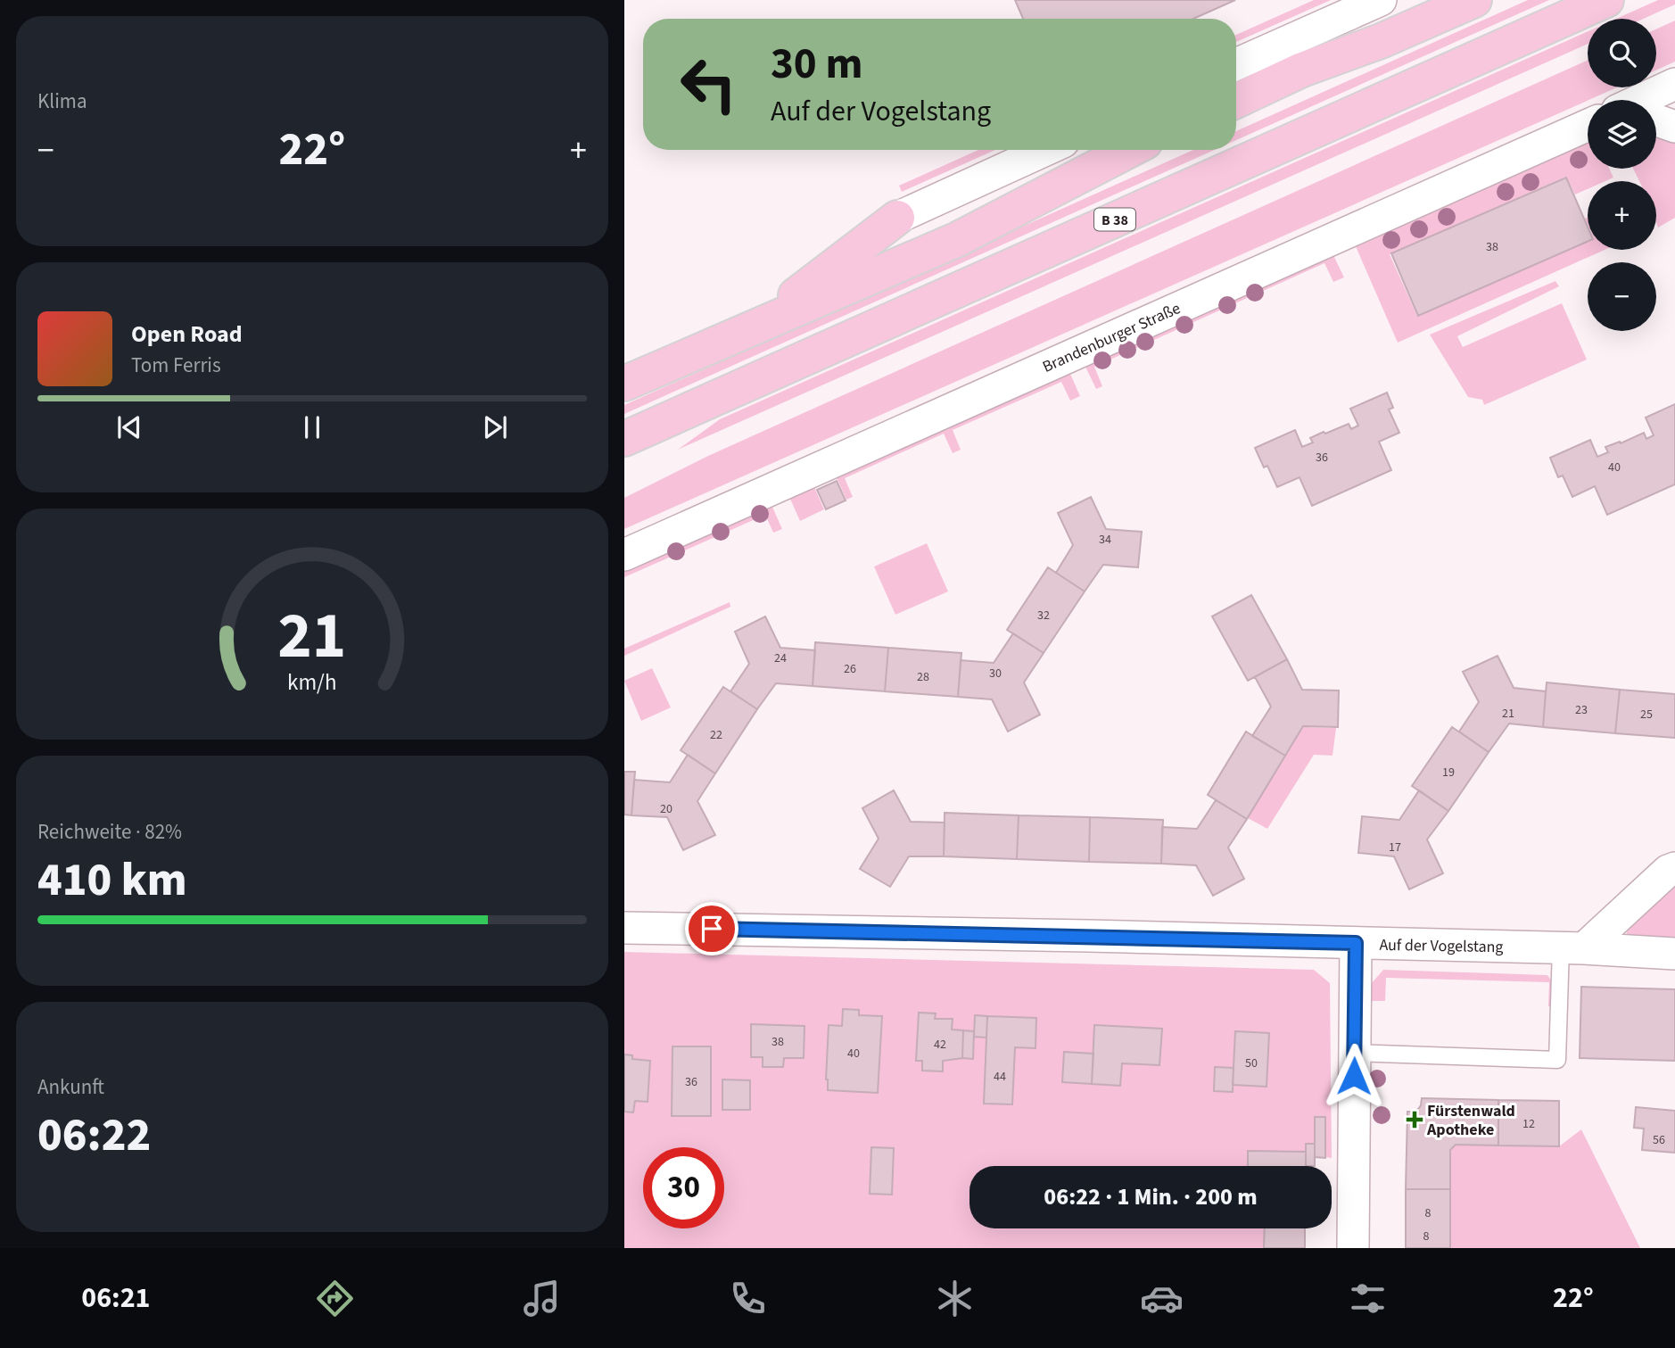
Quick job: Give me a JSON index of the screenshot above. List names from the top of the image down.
{
  "streets": {
    "highway": ["B 38"],
    "street": ["Brandenburger Straße", "Auf der Vogelstang"]
  },
  "places": {
    "health": ["Fürstenwald Apotheke"]
  },
  "house_numbers": [
    "38",
    "36",
    "40",
    "34",
    "32",
    "24",
    "26",
    "30",
    "28",
    "23",
    "21",
    "25",
    "22",
    "19",
    "20",
    "17",
    "38",
    "42",
    "40",
    "50",
    "44",
    "36",
    "12",
    "56",
    "8",
    "8"
  ],
  "page": {
    "tile": [
      "Klima",
      ["Reichweite · 82%", "410 km"],
      ["Ankunft", "06:22"]
    ],
    "map_buttons": ["+", "−"],
    "turn": ["30 m", "Auf der Vogelstang"],
    "heat": ["−", "22°", "+"],
    "song": ["Open Road", "Tom Ferris"],
    "limit": "30",
    "trip": "06:22 · 1 Min. · 200 m",
    "tabs": ["06:21", "22°"],
    "gauge": ["21", "km/h"]
  }
}
